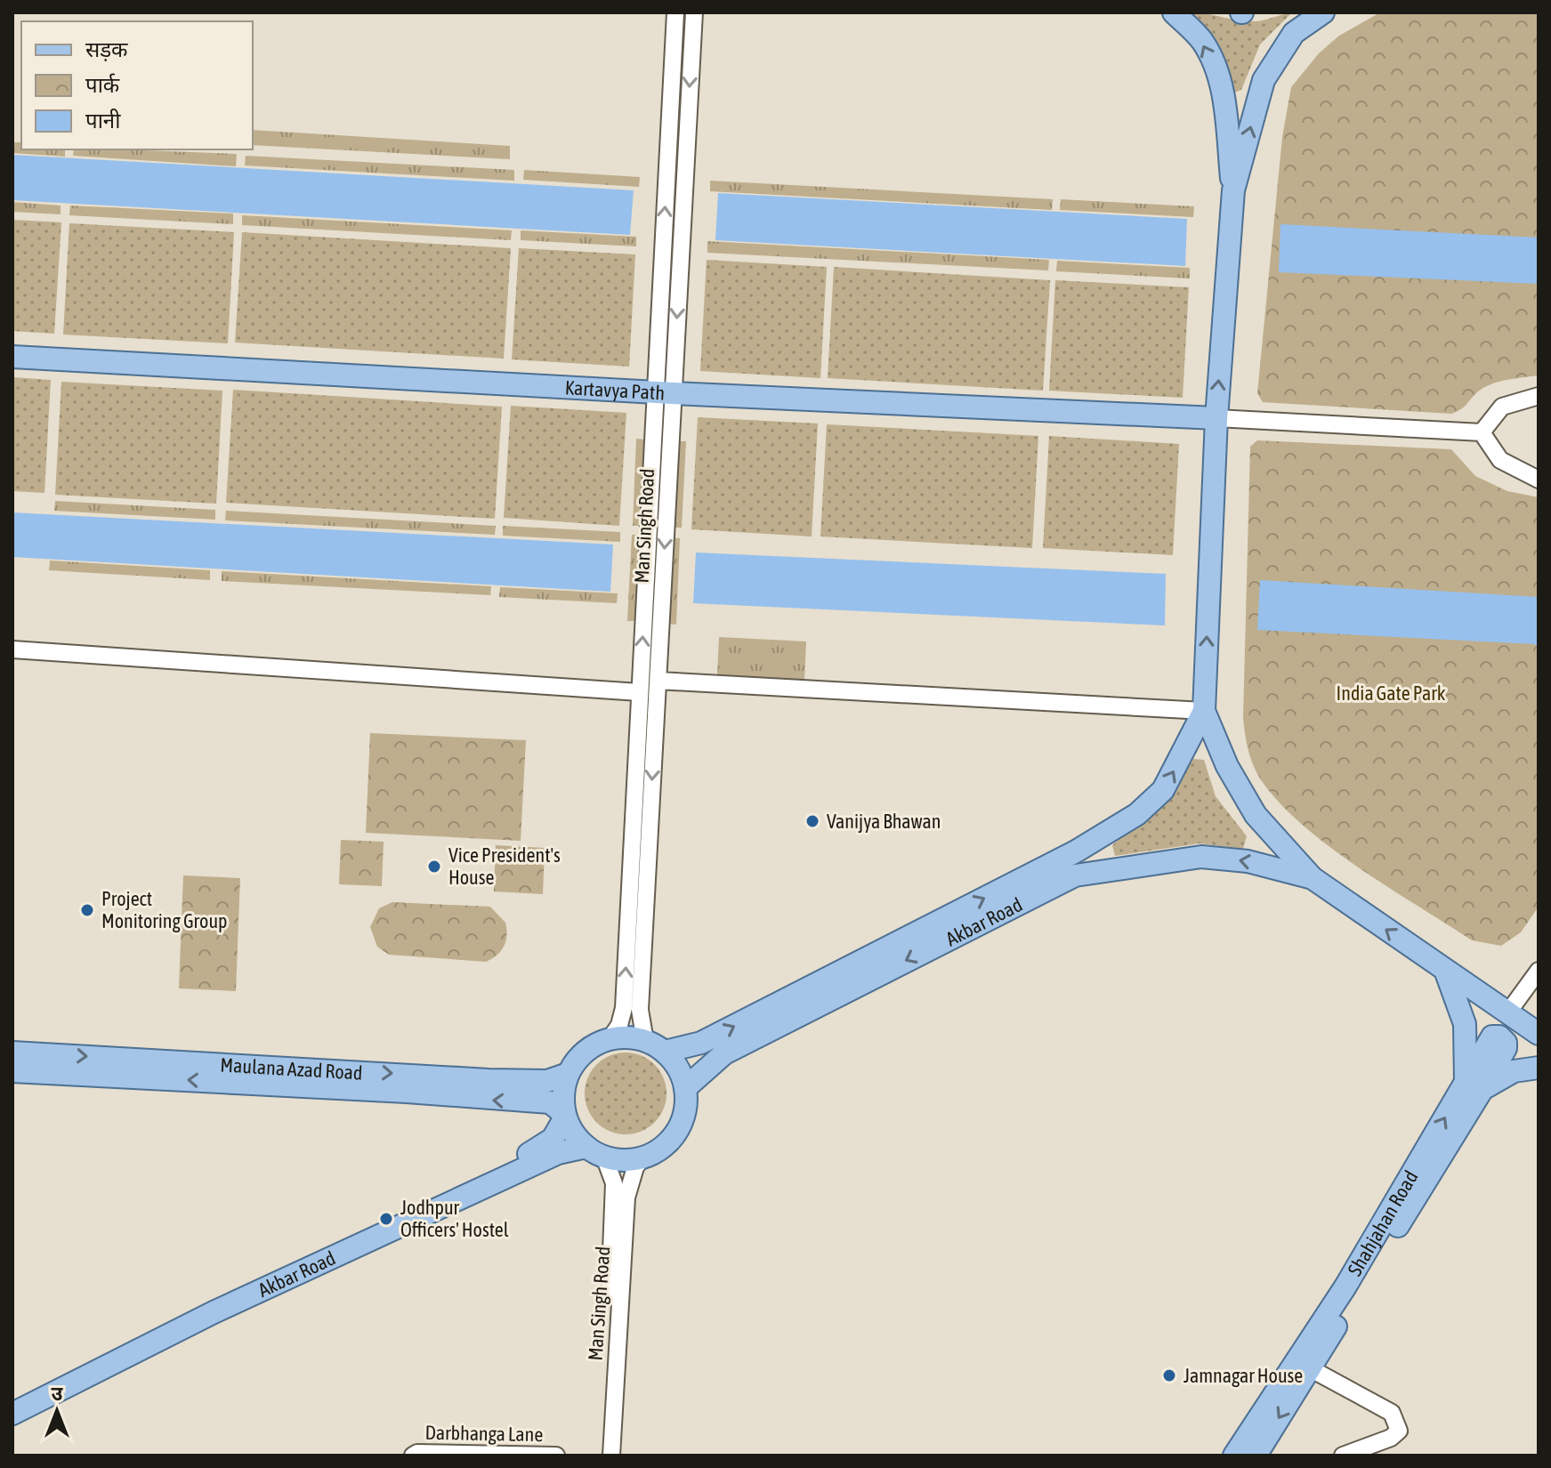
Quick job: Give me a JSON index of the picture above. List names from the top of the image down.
{
  "streets": {
    "main road": [
      "Kartavya Path",
      "Akbar Road",
      "Maulana Azad Road",
      "Shahjahan Road"
    ],
    "street": ["Man Singh Road", "Darbhanga Lane"]
  },
  "crossings": [
    ["Kartavya Path", "Man Singh Road"],
    ["Man Singh Road", "Akbar Road"],
    ["Man Singh Road", "Maulana Azad Road"],
    ["Akbar Road", "Maulana Azad Road"]
  ],
  "parks": ["India Gate Park"],
  "places": [
    "Vanijya Bhawan",
    "Vice President's House",
    "Project Monitoring Group",
    "Jodhpur Officers' Hostel",
    "Jamnagar House"
  ],
  "legend": ["सड़क", "पार्क", "पानी"],
  "north": "top"
}
